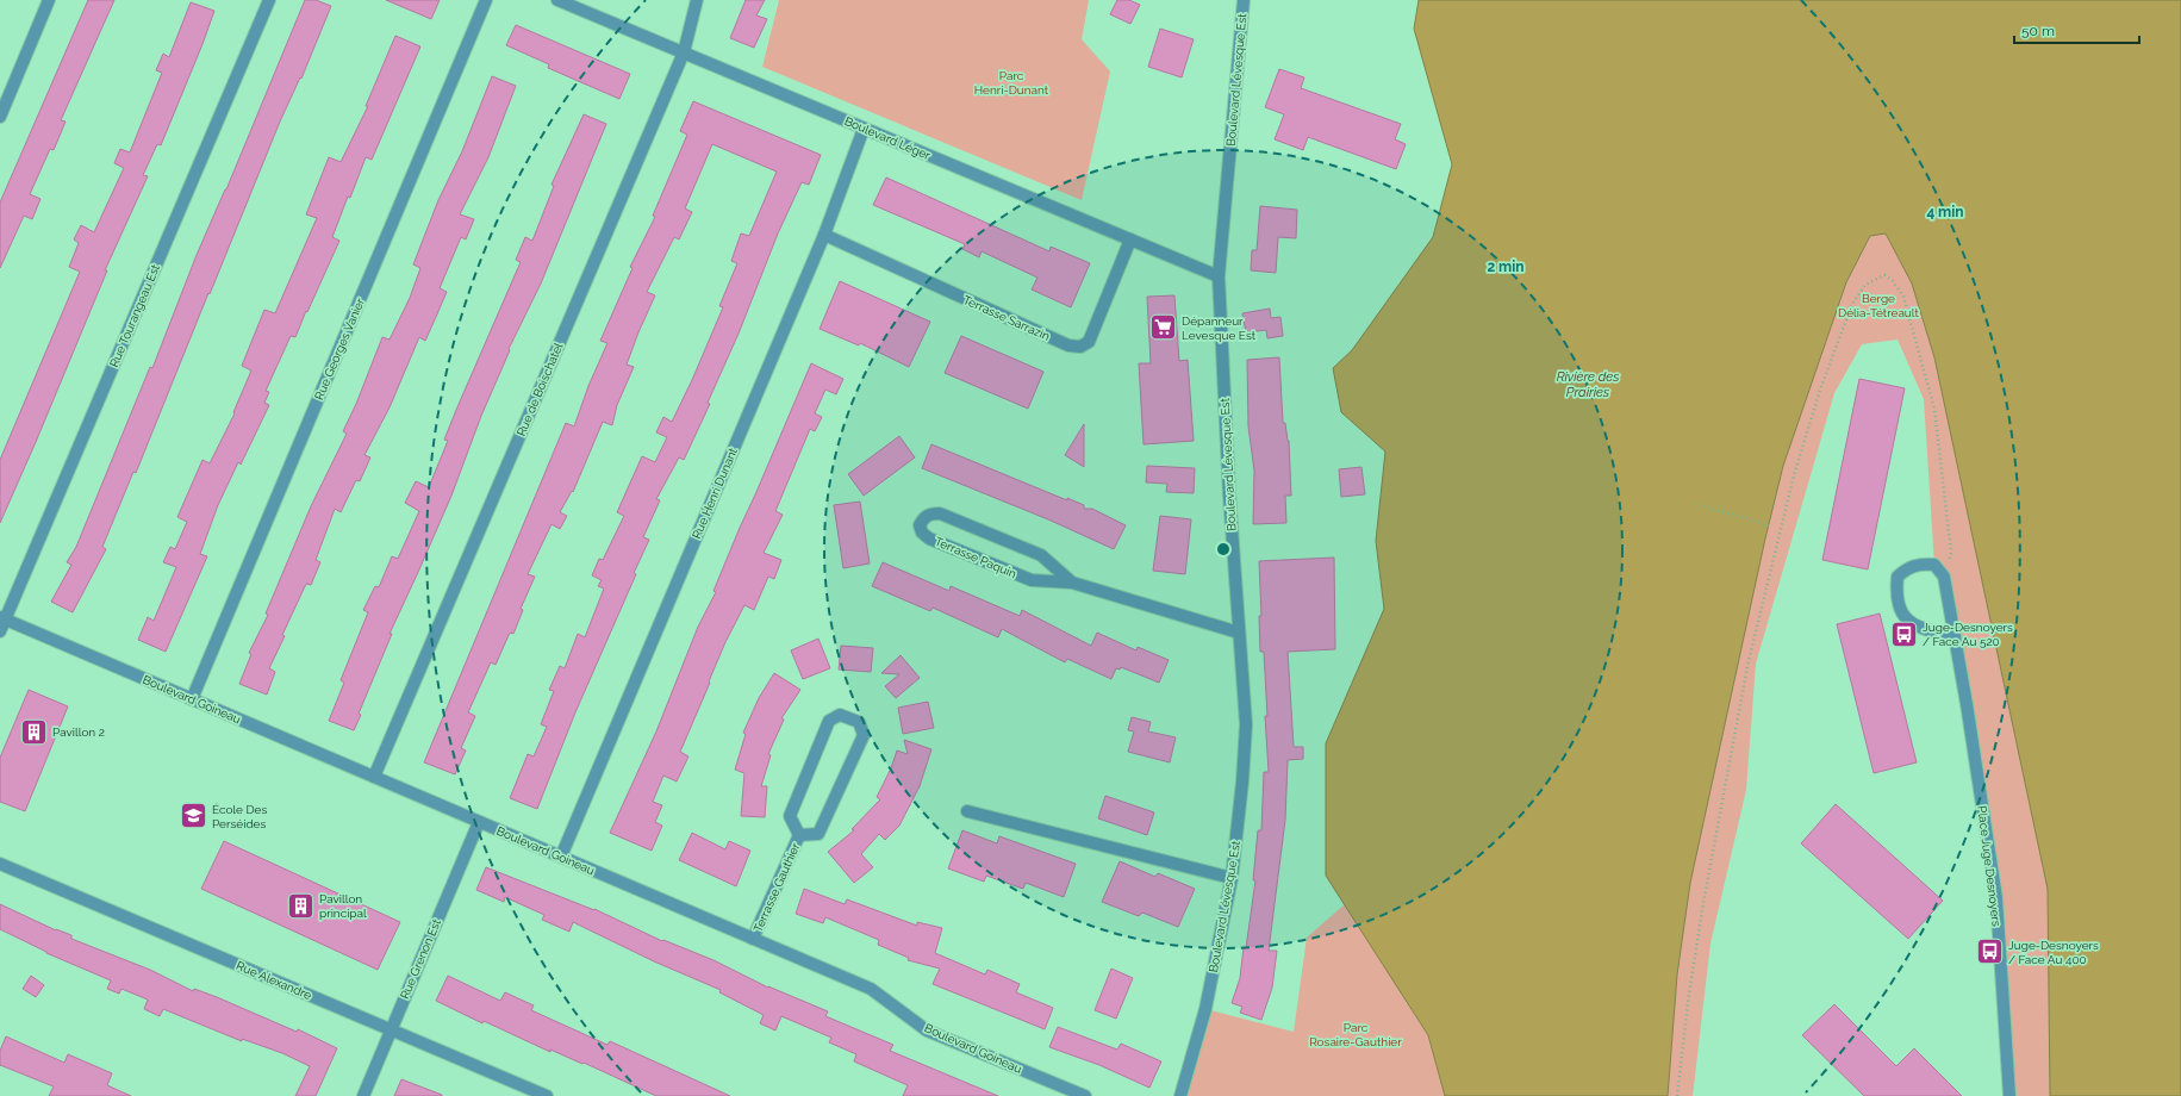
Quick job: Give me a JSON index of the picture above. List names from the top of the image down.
{
  "streets": {
    "street": [
      "Boulevard Lévesque Est",
      "Boulevard Léger",
      "Rue Tourangeau Est",
      "Terrasse Sarrazin",
      "Rue Georges Vanier",
      "Rue de Boischatel",
      "Rue Henri Dunant",
      "Terrasse Paquin",
      "Boulevard Goineau",
      "Place Juge Desnoyers",
      "Terrasse Gauthier",
      "Rue Grenon Est",
      "Rue Alexandre"
    ]
  },
  "crossings": [
    ["Boulevard Lévesque Est", "Boulevard Léger"],
    ["Boulevard Lévesque Est", "Terrasse Paquin"],
    ["Boulevard Léger", "Terrasse Sarrazin"],
    ["Boulevard Léger", "Rue de Boischatel"],
    ["Boulevard Léger", "Rue Henri Dunant"],
    ["Rue Tourangeau Est", "Boulevard Goineau"],
    ["Terrasse Sarrazin", "Rue Henri Dunant"],
    ["Rue Georges Vanier", "Boulevard Goineau"],
    ["Rue de Boischatel", "Boulevard Goineau"],
    ["Rue Henri Dunant", "Boulevard Goineau"],
    ["Boulevard Goineau", "Terrasse Gauthier"],
    ["Boulevard Goineau", "Rue Grenon Est"],
    ["Rue Grenon Est", "Rue Alexandre"]
  ],
  "water": ["Rivière des Prairies"],
  "parks": ["Parc Henri-Dunant", "Berge Délia-Tétreault", "Parc Rosaire-Gauthier"],
  "places": {
    "supermarket": ["Dépanneur Levesque Est"],
    "bus stop": ["Juge-Desnoyers / Face Au 520", "Juge-Desnoyers / Face Au 400"],
    "building": ["Pavillon 2", "Pavillon principal"],
    "school or university": ["École Des Perséides"]
  },
  "scale_bar": "50 m",
  "rings": ["4 min", "2 min"]
}
